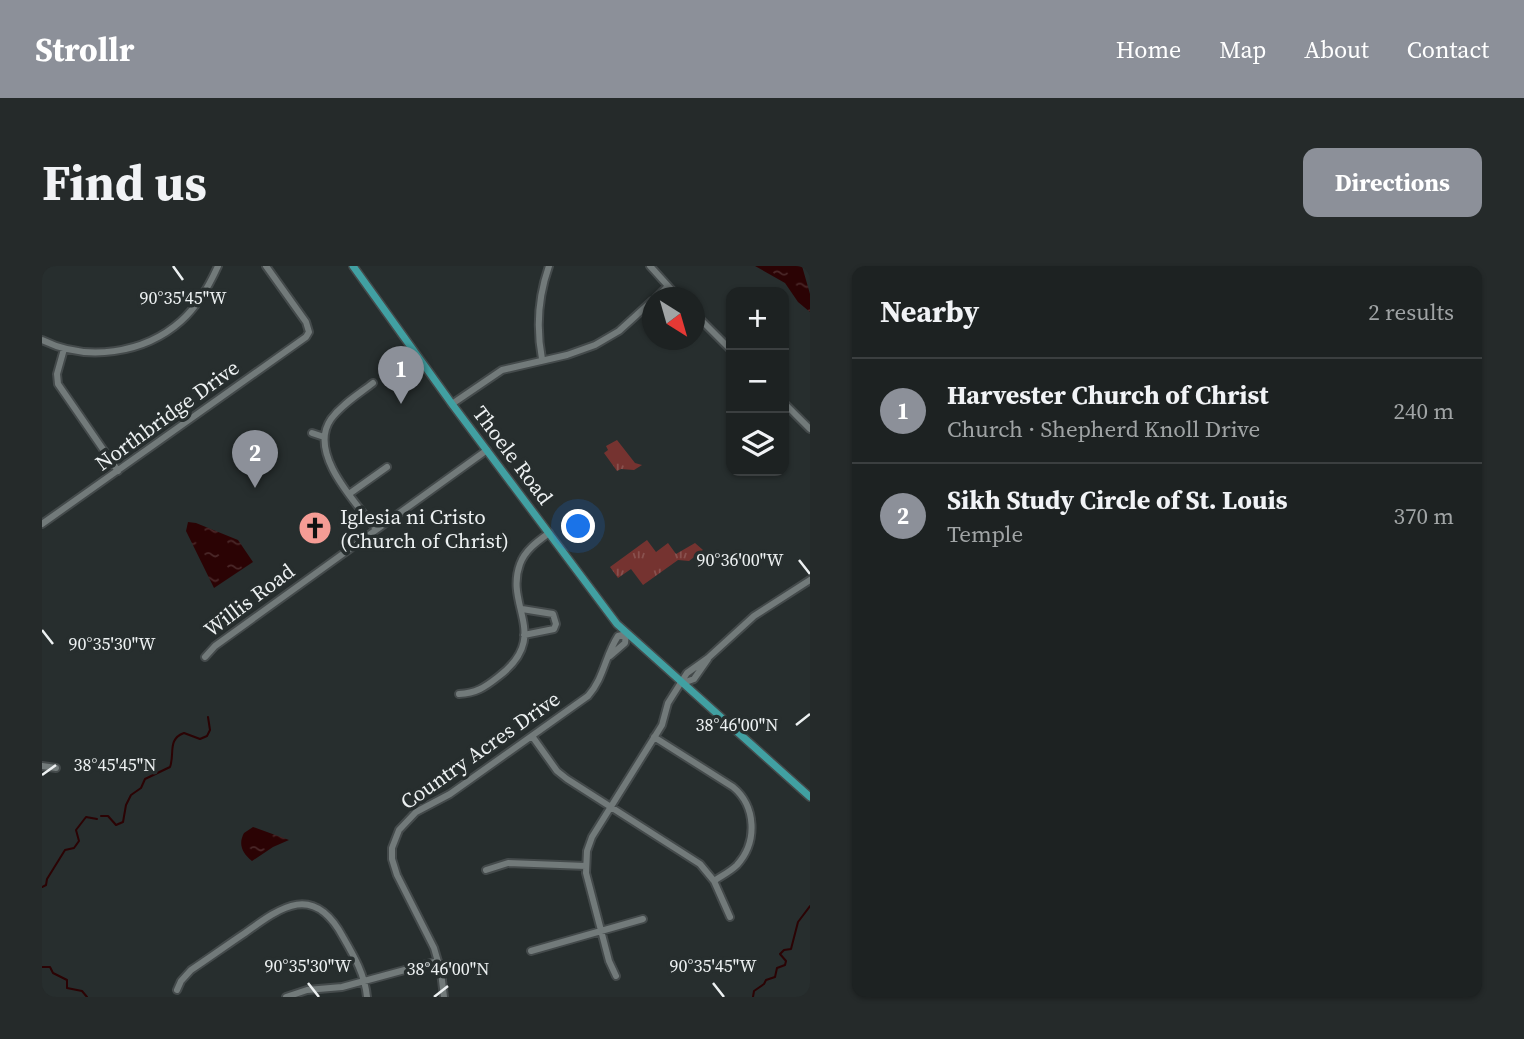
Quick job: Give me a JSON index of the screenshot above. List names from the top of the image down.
{
  "streets": {
    "main road": ["Thoele Road"],
    "street": ["Northbridge Drive", "Willis Road", "Country Acres Drive"]
  },
  "crossings": [
    ["Thoele Road", "Willis Road"],
    ["Thoele Road", "Country Acres Drive"]
  ],
  "places": {
    "church": ["Iglesia ni Cristo (Church of Christ)"]
  },
  "north": "bottom right",
  "page": {
    "header": "Strollr",
    "nav": [
      "Home",
      "Map",
      "About",
      "Contact"
    ],
    "buttons": "Directions",
    "title": "Find us",
    "heading": ["Nearby", "2 results"],
    "map_buttons": ["+", "−"],
    "pins": ["1", "2"],
    "list": [
      {
        "mark": "1",
        "name": "Harvester Church of Christ",
        "note": "Church · Shepherd Knoll Drive",
        "value": "240 m"
      },
      {
        "mark": "2",
        "name": "Sikh Study Circle of St. Louis",
        "note": "Temple",
        "value": "370 m"
      }
    ]
  },
  "coordinates": [
    "90°35'45\"W",
    "90°36'00\"W",
    "90°35'30\"W",
    "38°46'00\"N",
    "38°45'45\"N"
  ]
}
